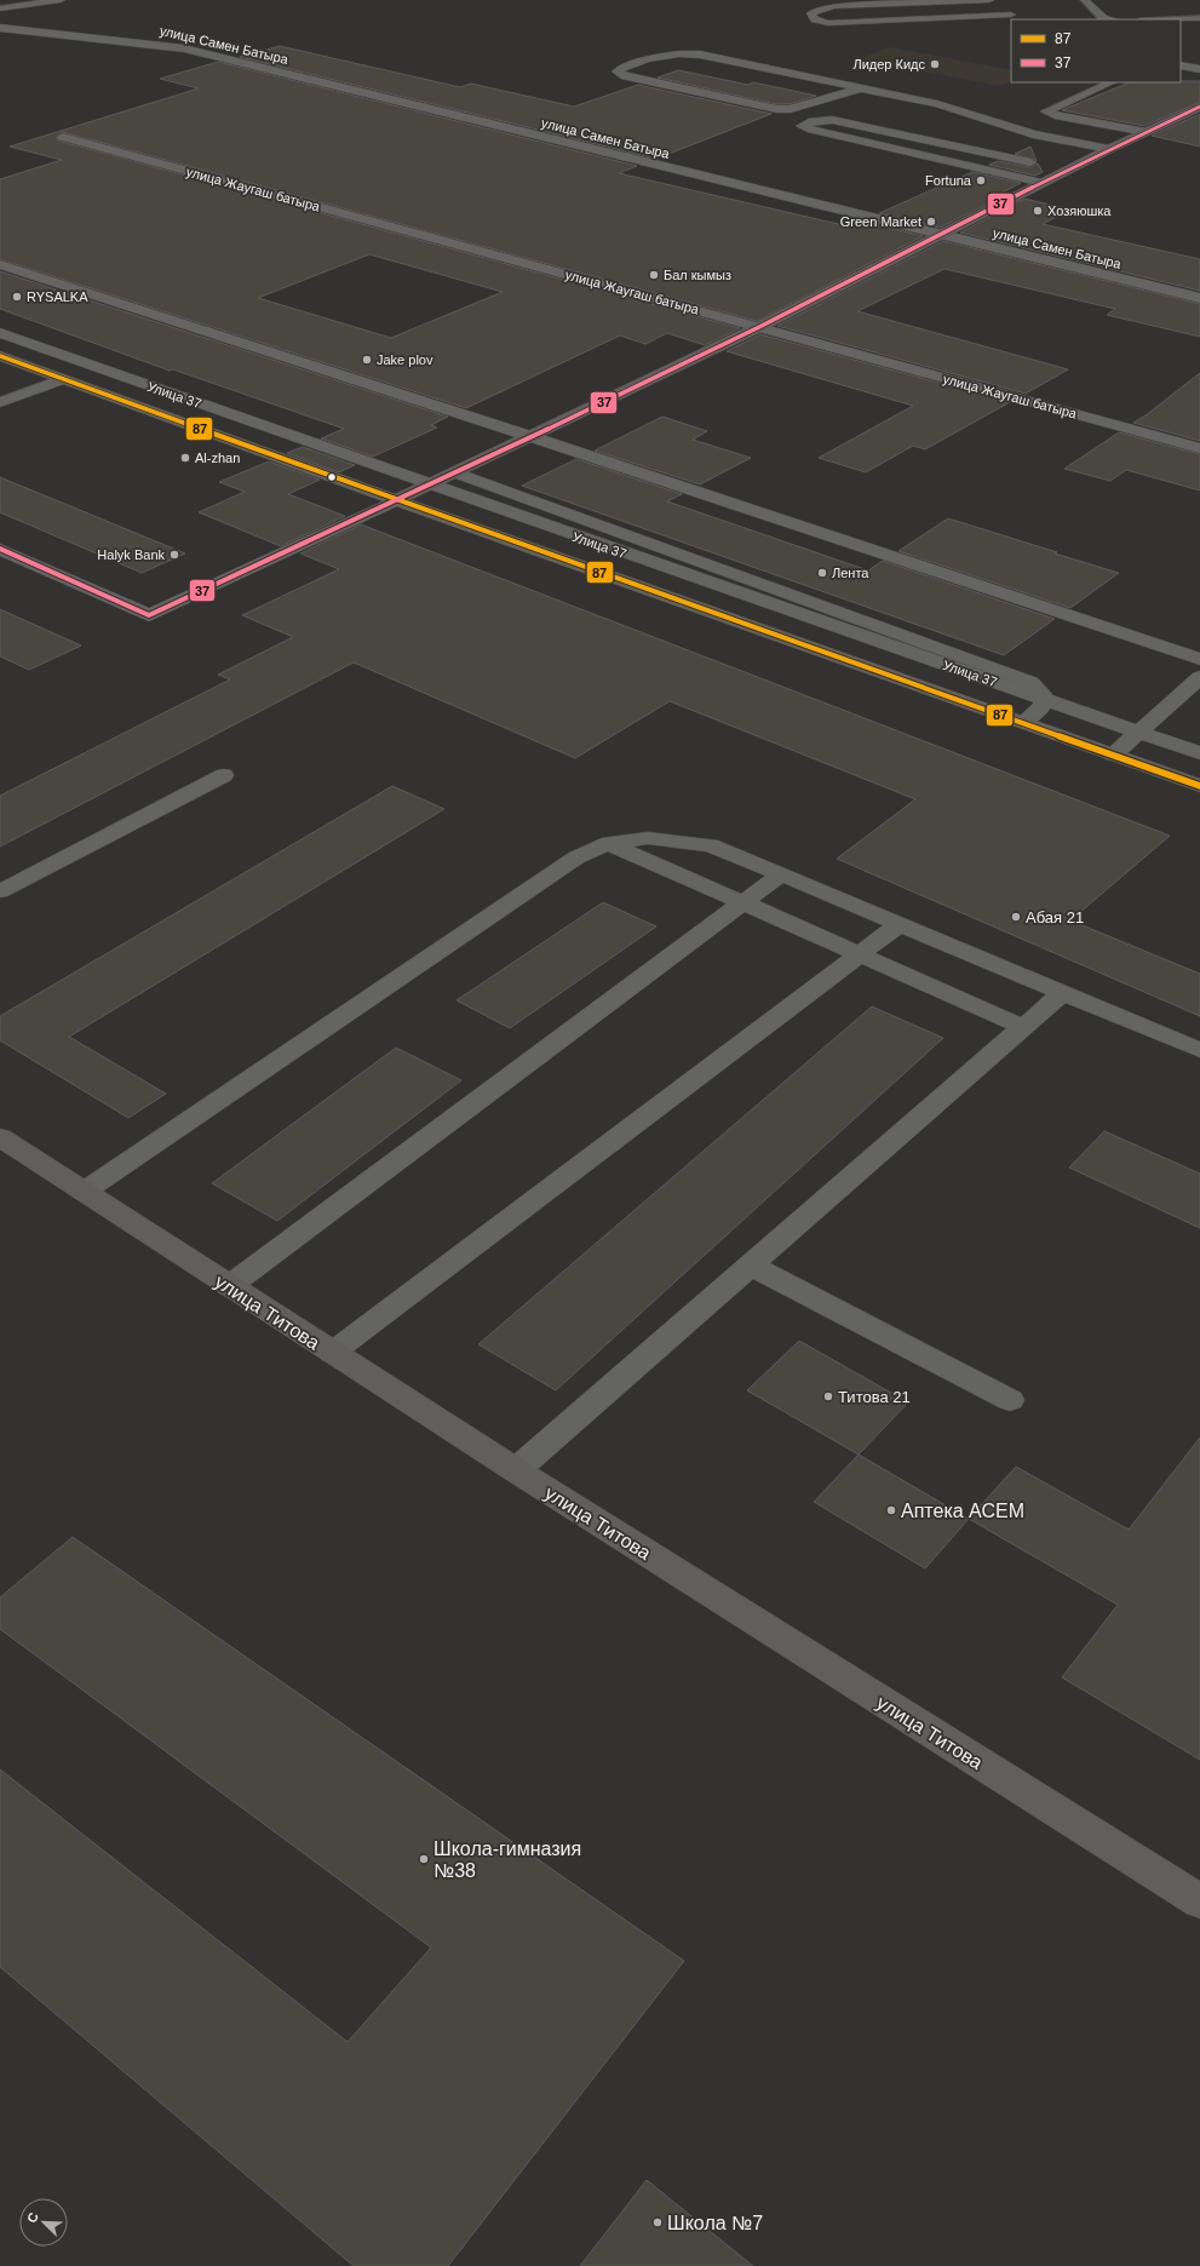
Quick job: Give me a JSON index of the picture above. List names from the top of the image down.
{
  "streets": {
    "street": [
      "улица Самен Батыра",
      "улица Жаугаш батыра",
      "Улица 37",
      "улица Титова"
    ]
  },
  "places": [
    "Лидер Кидс",
    "Fortuna",
    "Хозяюшка",
    "Green Market",
    "Бал кымыз",
    "RYSALKA",
    "Jake plov",
    "Al-zhan",
    "Halyk Bank",
    "Лента",
    "Абая 21",
    "Титова 21",
    "Аптека АСЕМ",
    "Школа-гимназия №38",
    "Школа №7"
  ],
  "lines": ["transit line 37", "transit line 87"],
  "legend": ["87", "37"],
  "north": "top left"
}
